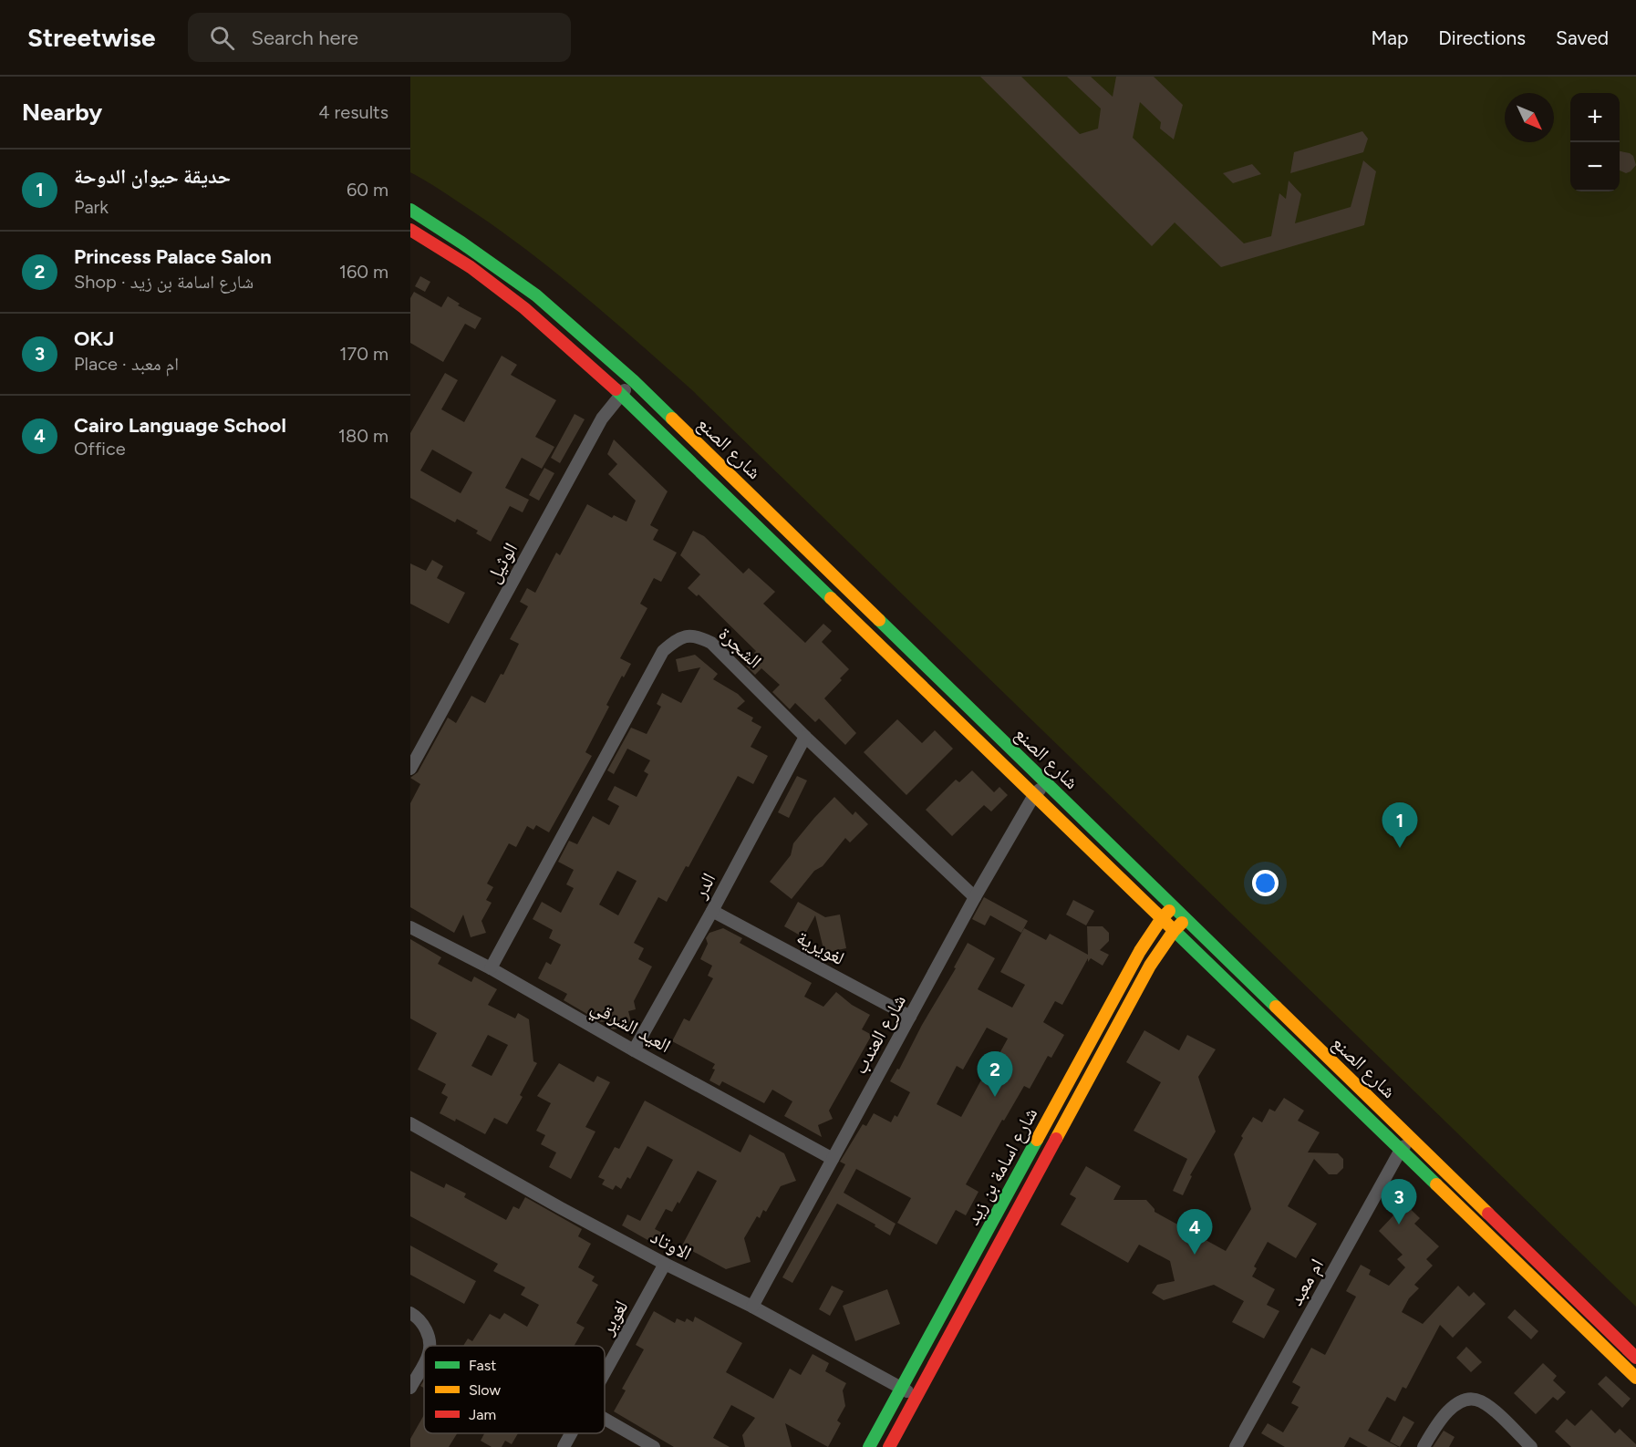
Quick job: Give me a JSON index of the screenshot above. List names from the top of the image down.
{
  "streets": {
    "street": [
      "شارع الصنع",
      "الوثيل",
      "الشجرة",
      "الدر",
      "لغويرية",
      "العيد الشرقي",
      "شارع العندب",
      "شارع اسامة بن زيد",
      "الاوتاد",
      "ام معبد",
      "لغوير"
    ]
  },
  "crossings": [
    ["شارع الصنع", "الوثيل"],
    ["شارع الصنع", "شارع العندب"],
    ["شارع الصنع", "شارع اسامة بن زيد"],
    ["شارع الصنع", "ام معبد"],
    ["الشجرة", "الدر"],
    ["الشجرة", "العيد الشرقي"],
    ["الشجرة", "شارع العندب"],
    ["الدر", "لغويرية"],
    ["الدر", "العيد الشرقي"],
    ["لغويرية", "شارع العندب"],
    ["العيد الشرقي", "شارع العندب"],
    ["شارع العندب", "الاوتاد"],
    ["شارع اسامة بن زيد", "الاوتاد"],
    ["الاوتاد", "لغوير"]
  ],
  "legend": ["Fast", "Slow", "Jam"],
  "north": "bottom right",
  "page": {
    "header": "Streetwise",
    "search": "Search here",
    "nav": ["Map", "Directions", "Saved"],
    "heading": ["Nearby", "4 results"],
    "map_buttons": ["+", "−"],
    "list": [
      {
        "mark": "1",
        "name": "حديقة حيوان الدوحة",
        "note": "Park",
        "value": "60 m"
      },
      {
        "mark": "2",
        "name": "Princess Palace Salon",
        "note": "Shop · شارع اسامة بن زيد",
        "value": "160 m"
      },
      {
        "mark": "3",
        "name": "OKJ",
        "note": "Place · ام معبد",
        "value": "170 m"
      },
      {
        "mark": "4",
        "name": "Cairo Language School",
        "note": "Office",
        "value": "180 m"
      }
    ],
    "pins": [
      "1",
      "2",
      "3",
      "4"
    ]
  }
}
